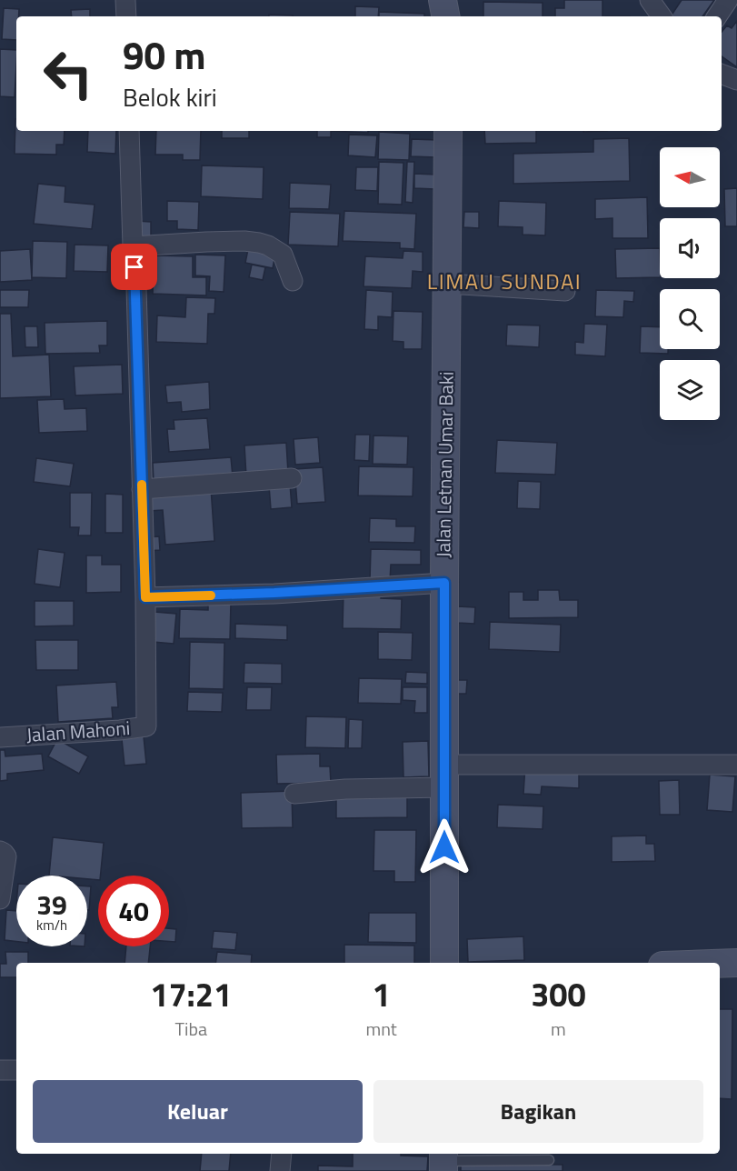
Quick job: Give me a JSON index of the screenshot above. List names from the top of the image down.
{
  "streets": {
    "street": ["Jalan Letnan Umar Baki", "Jalan Mahoni"]
  },
  "districts": ["LIMAU SUNDAI"],
  "north": "left",
  "page": {
    "turn": ["90 m", "Belok kiri"],
    "speed": "39 km/h",
    "limit": "40",
    "eta": [
      "17:21",
      "Tiba",
      "1",
      "mnt",
      "300",
      "m"
    ],
    "buttons": ["Keluar", "Bagikan"]
  }
}
